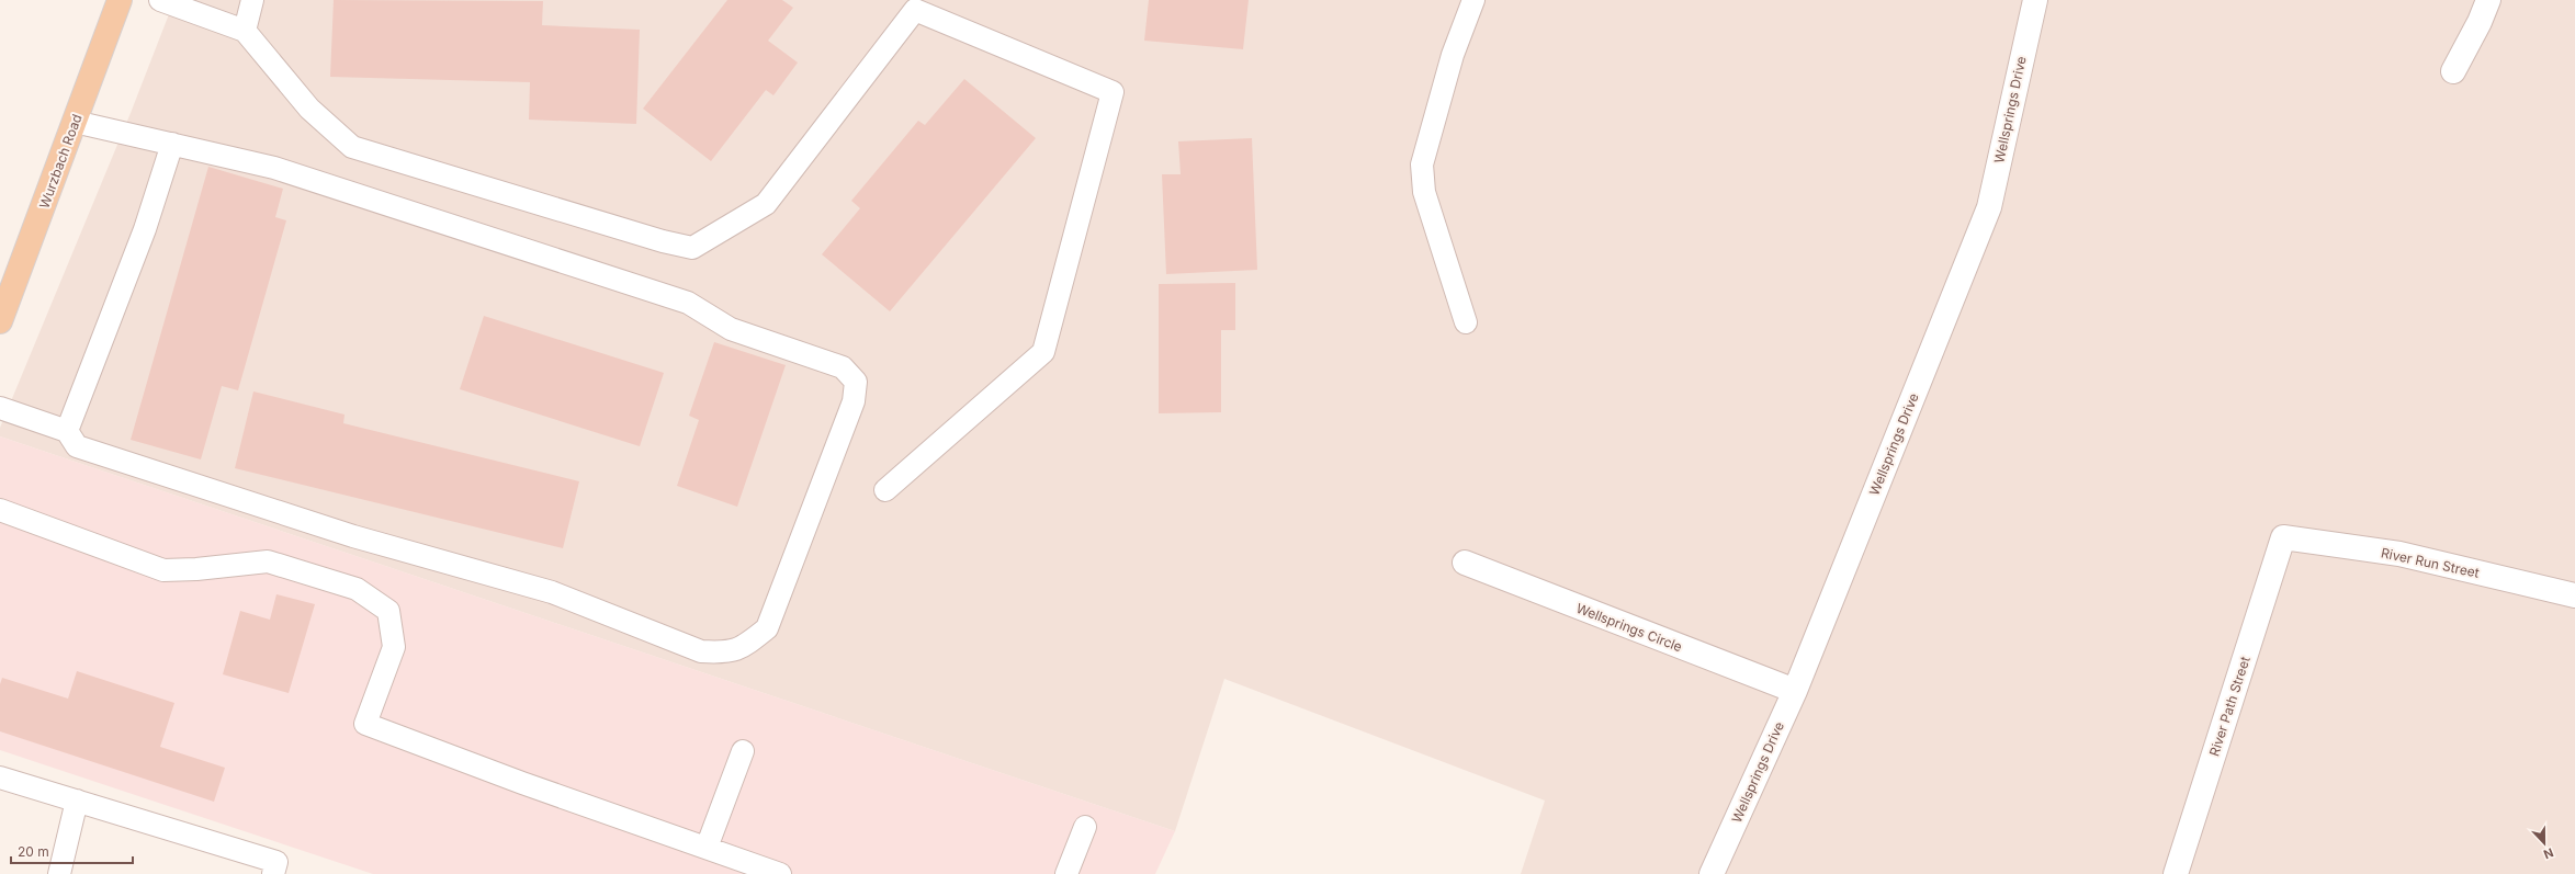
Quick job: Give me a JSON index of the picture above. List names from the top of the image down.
{
  "streets": {
    "main road": ["Wurzbach Road"],
    "street": [
      "Wellsprings Drive",
      "River Run Street",
      "Wellsprings Circle",
      "River Path Street"
    ]
  },
  "crossings": [
    ["Wellsprings Drive", "Wellsprings Circle"],
    ["River Run Street", "River Path Street"]
  ],
  "scale_bar": "20 m",
  "north": "bottom"
}
